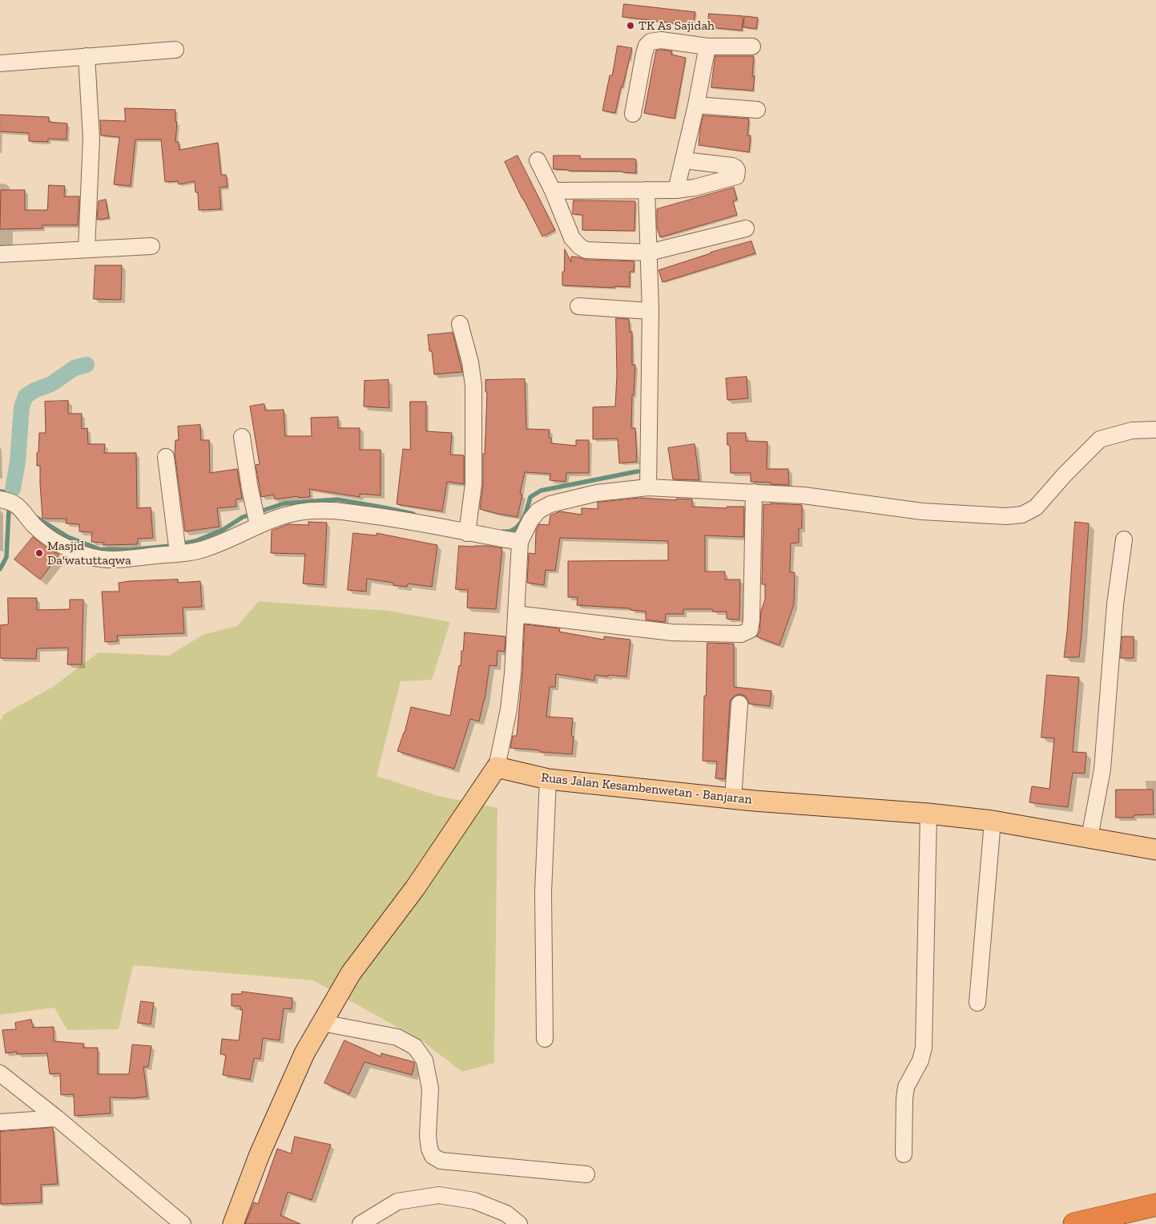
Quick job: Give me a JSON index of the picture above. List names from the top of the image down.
{
  "streets": {
    "main road": ["Ruas Jalan Kesambenwetan - Banjaran"]
  },
  "places": ["TK As Sajidah", "Masjid Da'watuttaqwa"]
}
